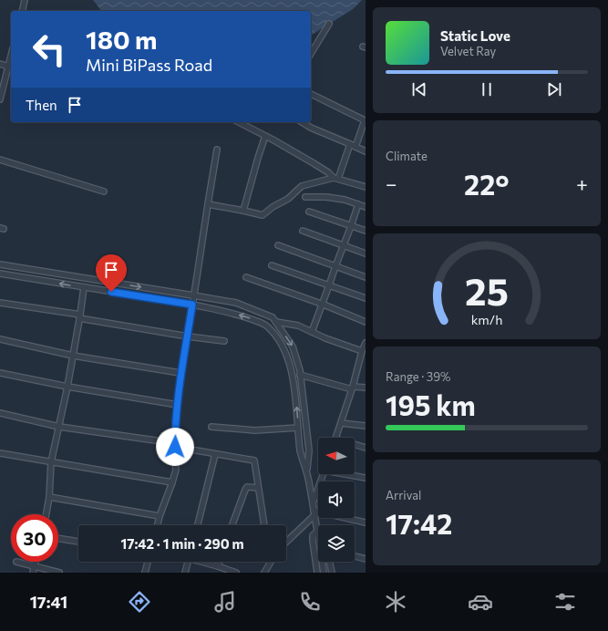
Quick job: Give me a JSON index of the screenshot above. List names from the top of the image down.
{
  "north": "left",
  "page": {
    "turn": ["180 m", "Mini BiPass Road"],
    "song": ["Static Love", "Velvet Ray"],
    "then": "Then",
    "tile": [
      "Climate",
      ["Range · 39%", "195 km"],
      ["Arrival", "17:42"]
    ],
    "heat": ["−", "22°", "+"],
    "limit": "30",
    "trip": "17:42 · 1 min · 290 m",
    "tabs": "17:41",
    "gauge": ["25", "km/h"]
  }
}
